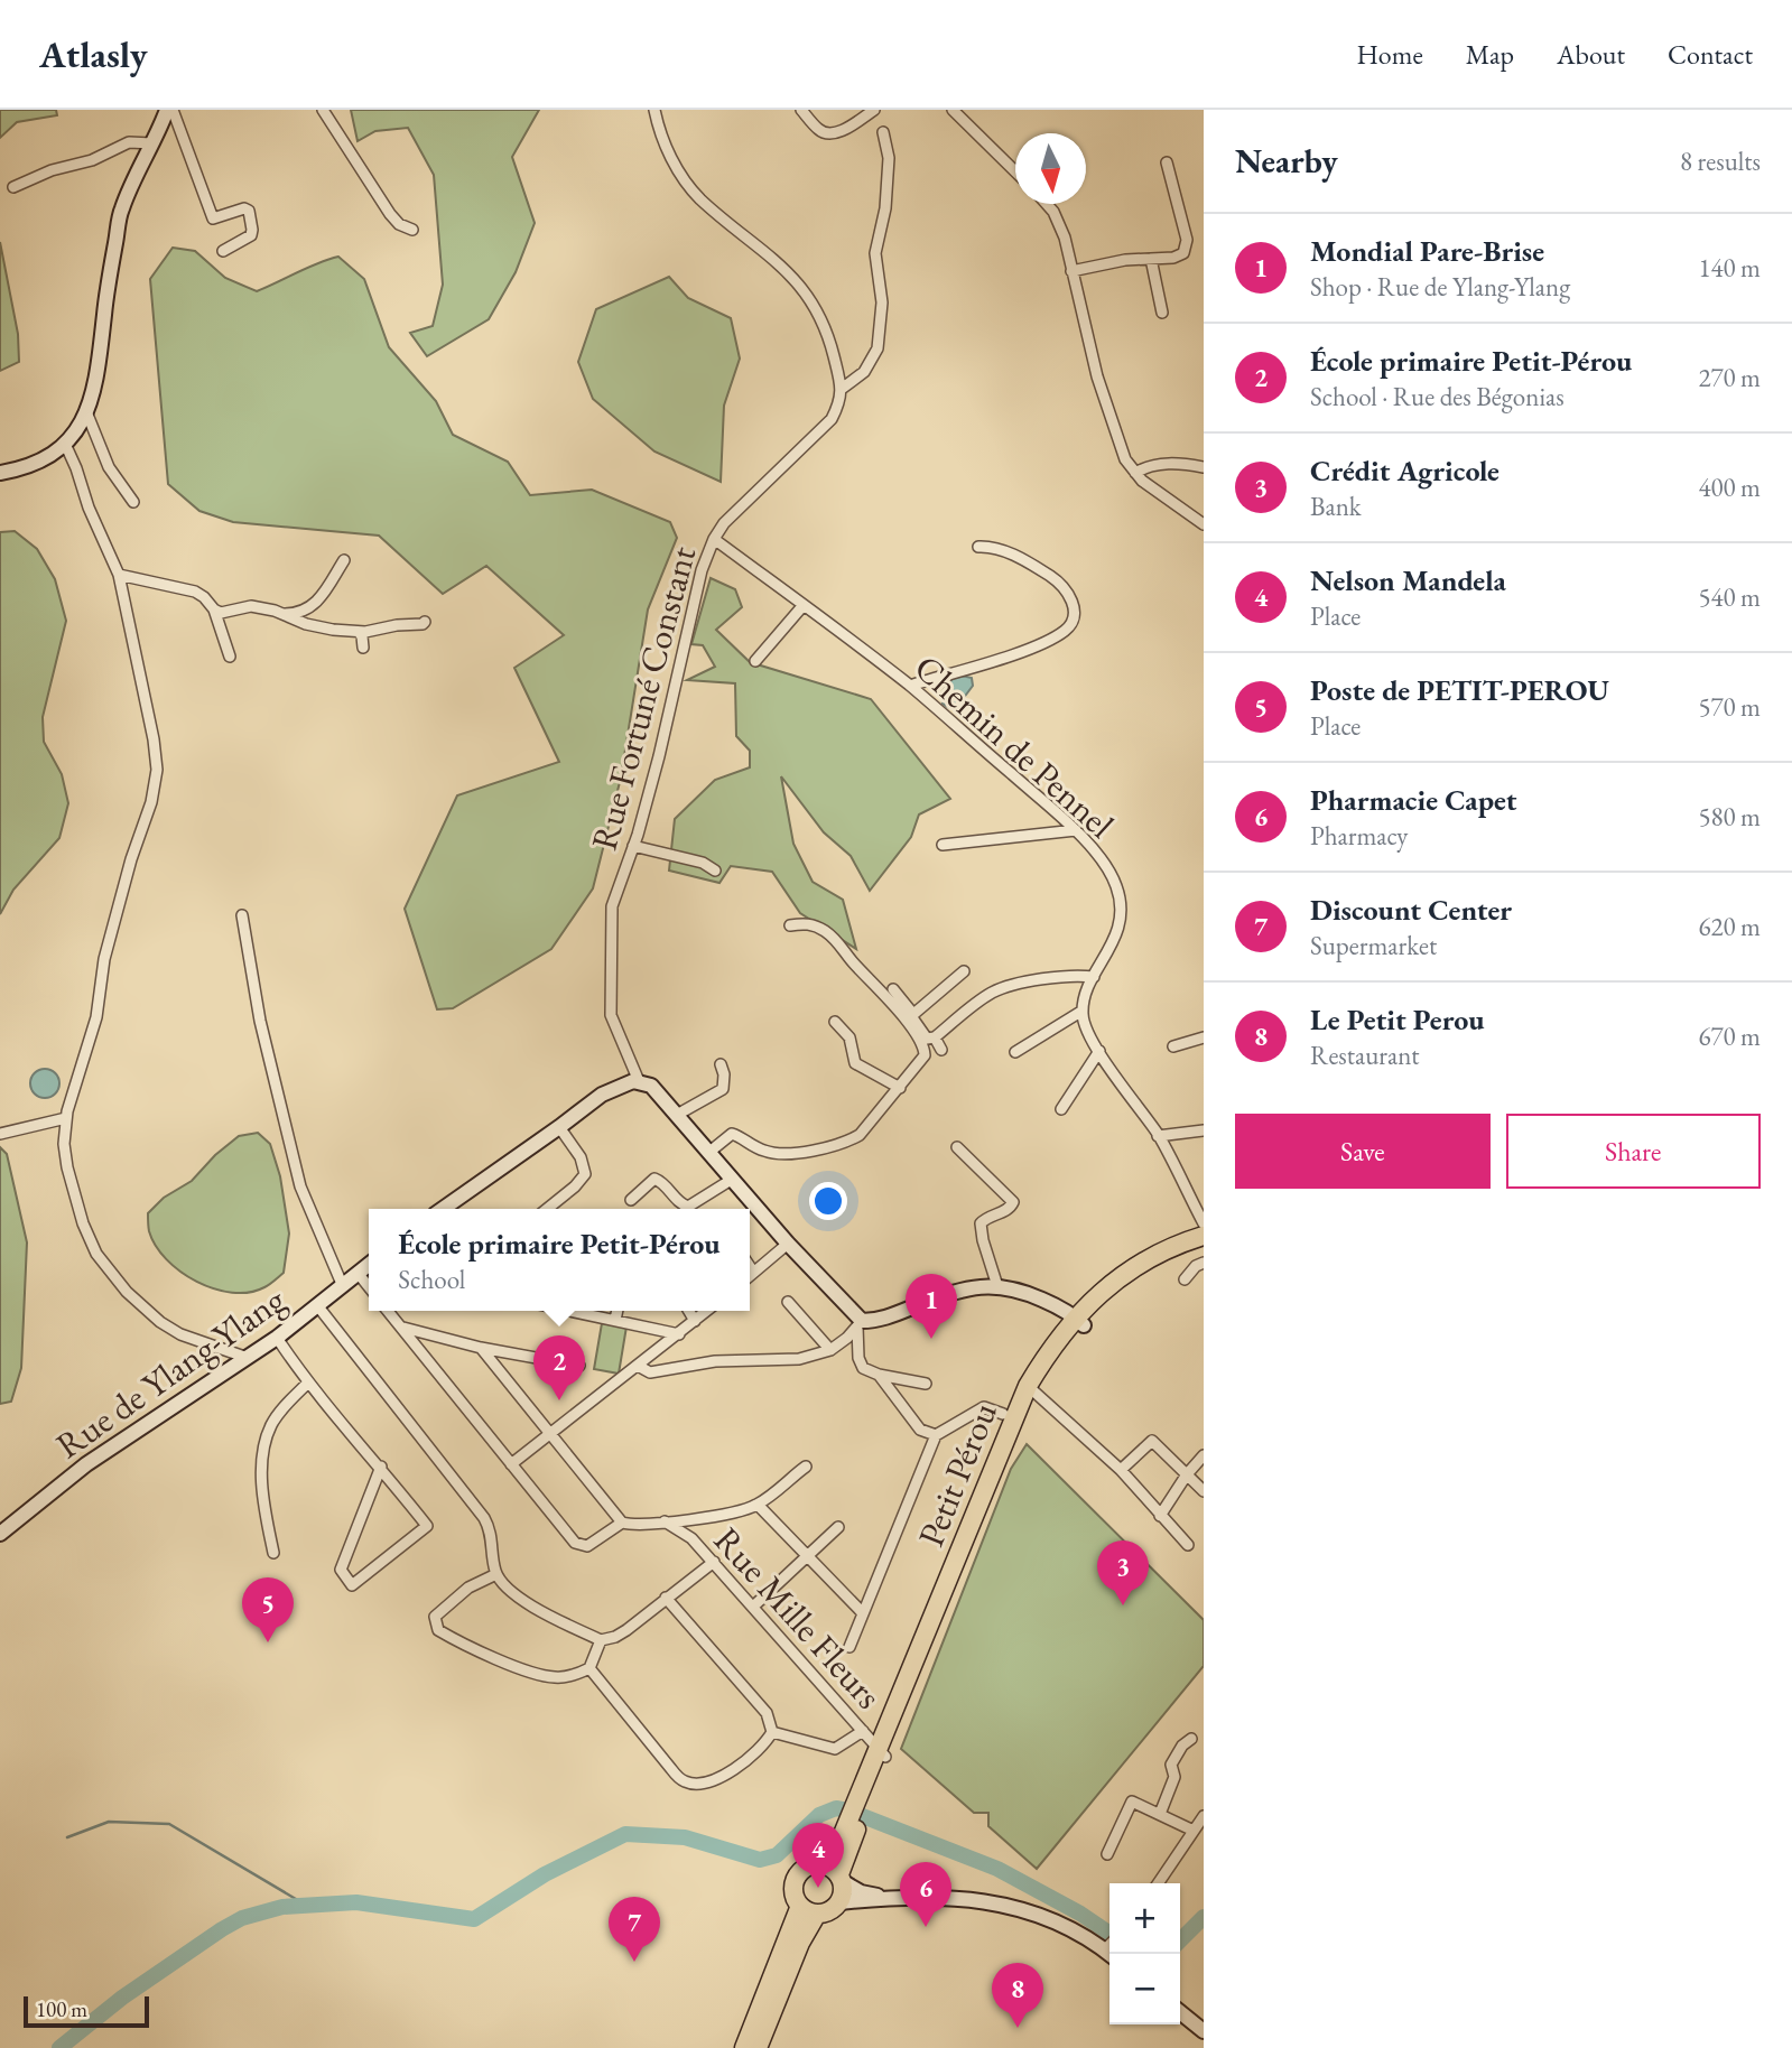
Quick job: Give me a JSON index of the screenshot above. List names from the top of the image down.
{
  "streets": {
    "highway": ["Petit Pérou"],
    "street": [
      "Rue Fortuné Constant",
      "Chemin de Pennel",
      "Rue de Ylang-Ylang",
      "Rue Mille Fleurs"
    ]
  },
  "crossings": [
    ["Rue Fortuné Constant", "Chemin de Pennel"],
    ["Petit Pérou", "Rue Mille Fleurs"]
  ],
  "scale_bar": "100 m",
  "north": "bottom",
  "page": {
    "header": "Atlasly",
    "nav": [
      "Home",
      "Map",
      "About",
      "Contact"
    ],
    "heading": ["Nearby", "8 results"],
    "list": [
      {
        "mark": "1",
        "name": "Mondial Pare-Brise",
        "note": "Shop · Rue de Ylang-Ylang",
        "value": "140 m"
      },
      {
        "mark": "2",
        "name": "École primaire Petit-Pérou",
        "note": "School · Rue des Bégonias",
        "value": "270 m"
      },
      {
        "mark": "3",
        "name": "Crédit Agricole",
        "note": "Bank",
        "value": "400 m"
      },
      {
        "mark": "4",
        "name": "Nelson Mandela",
        "note": "Place",
        "value": "540 m"
      },
      {
        "mark": "5",
        "name": "Poste de PETIT-PEROU",
        "note": "Place",
        "value": "570 m"
      },
      {
        "mark": "6",
        "name": "Pharmacie Capet",
        "note": "Pharmacy",
        "value": "580 m"
      },
      {
        "mark": "7",
        "name": "Discount Center",
        "note": "Supermarket",
        "value": "620 m"
      },
      {
        "mark": "8",
        "name": "Le Petit Perou",
        "note": "Restaurant",
        "value": "670 m"
      }
    ],
    "buttons": ["Save", "Share"],
    "popup": ["École primaire Petit-Pérou", "School"],
    "pins": [
      "1",
      "2",
      "3",
      "5",
      "4",
      "6",
      "7",
      "8"
    ],
    "map_buttons": ["+", "−"],
    "scale": "100 m"
  }
}
